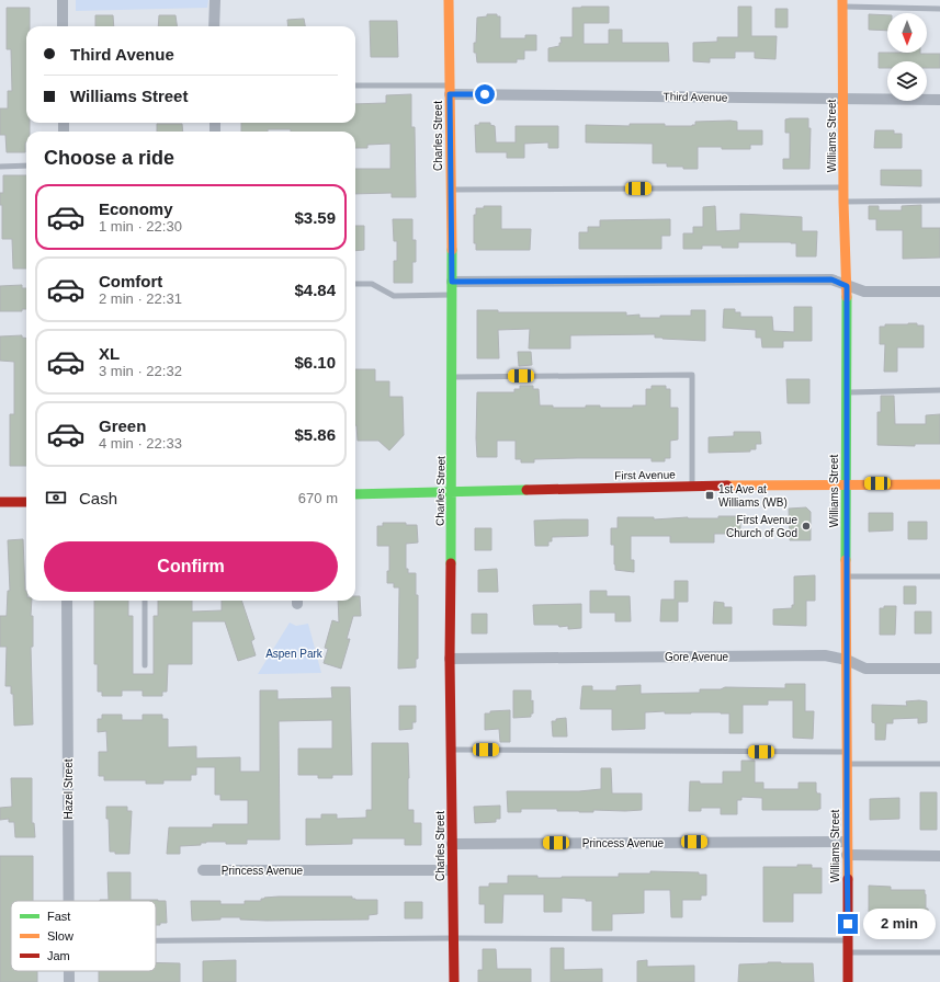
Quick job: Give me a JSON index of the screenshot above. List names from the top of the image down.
{
  "streets": {
    "street": [
      "Third Avenue",
      "Charles Street",
      "Williams Street",
      "First Avenue",
      "Gore Avenue",
      "Hazel Street",
      "Princess Avenue"
    ]
  },
  "crossings": [
    ["Third Avenue", "Charles Street"],
    ["Third Avenue", "Williams Street"],
    ["Charles Street", "First Avenue"],
    ["Charles Street", "Gore Avenue"],
    ["Charles Street", "Princess Avenue"],
    ["Williams Street", "First Avenue"],
    ["Williams Street", "Gore Avenue"],
    ["Williams Street", "Princess Avenue"]
  ],
  "parks": ["Aspen Park"],
  "places": {
    "transit": ["1st Ave at Williams (WB)"],
    "other": ["First Avenue Church of God"]
  },
  "legend": ["Fast", "Slow", "Jam"],
  "north": "bottom",
  "page": {
    "banner": ["Third Avenue", "Williams Street"],
    "heading": "Choose a ride",
    "list": [
      {
        "name": "Economy",
        "note": "1 min · 22:30",
        "value": "$3.59"
      },
      {
        "name": "Comfort",
        "note": "2 min · 22:31",
        "value": "$4.84"
      },
      {
        "name": "XL",
        "note": "3 min · 22:32",
        "value": "$6.10"
      },
      {
        "name": "Green",
        "note": "4 min · 22:33",
        "value": "$5.86"
      }
    ],
    "pay": ["Cash", "670 m"],
    "buttons": "Confirm",
    "bubble": "2 min"
  }
}
